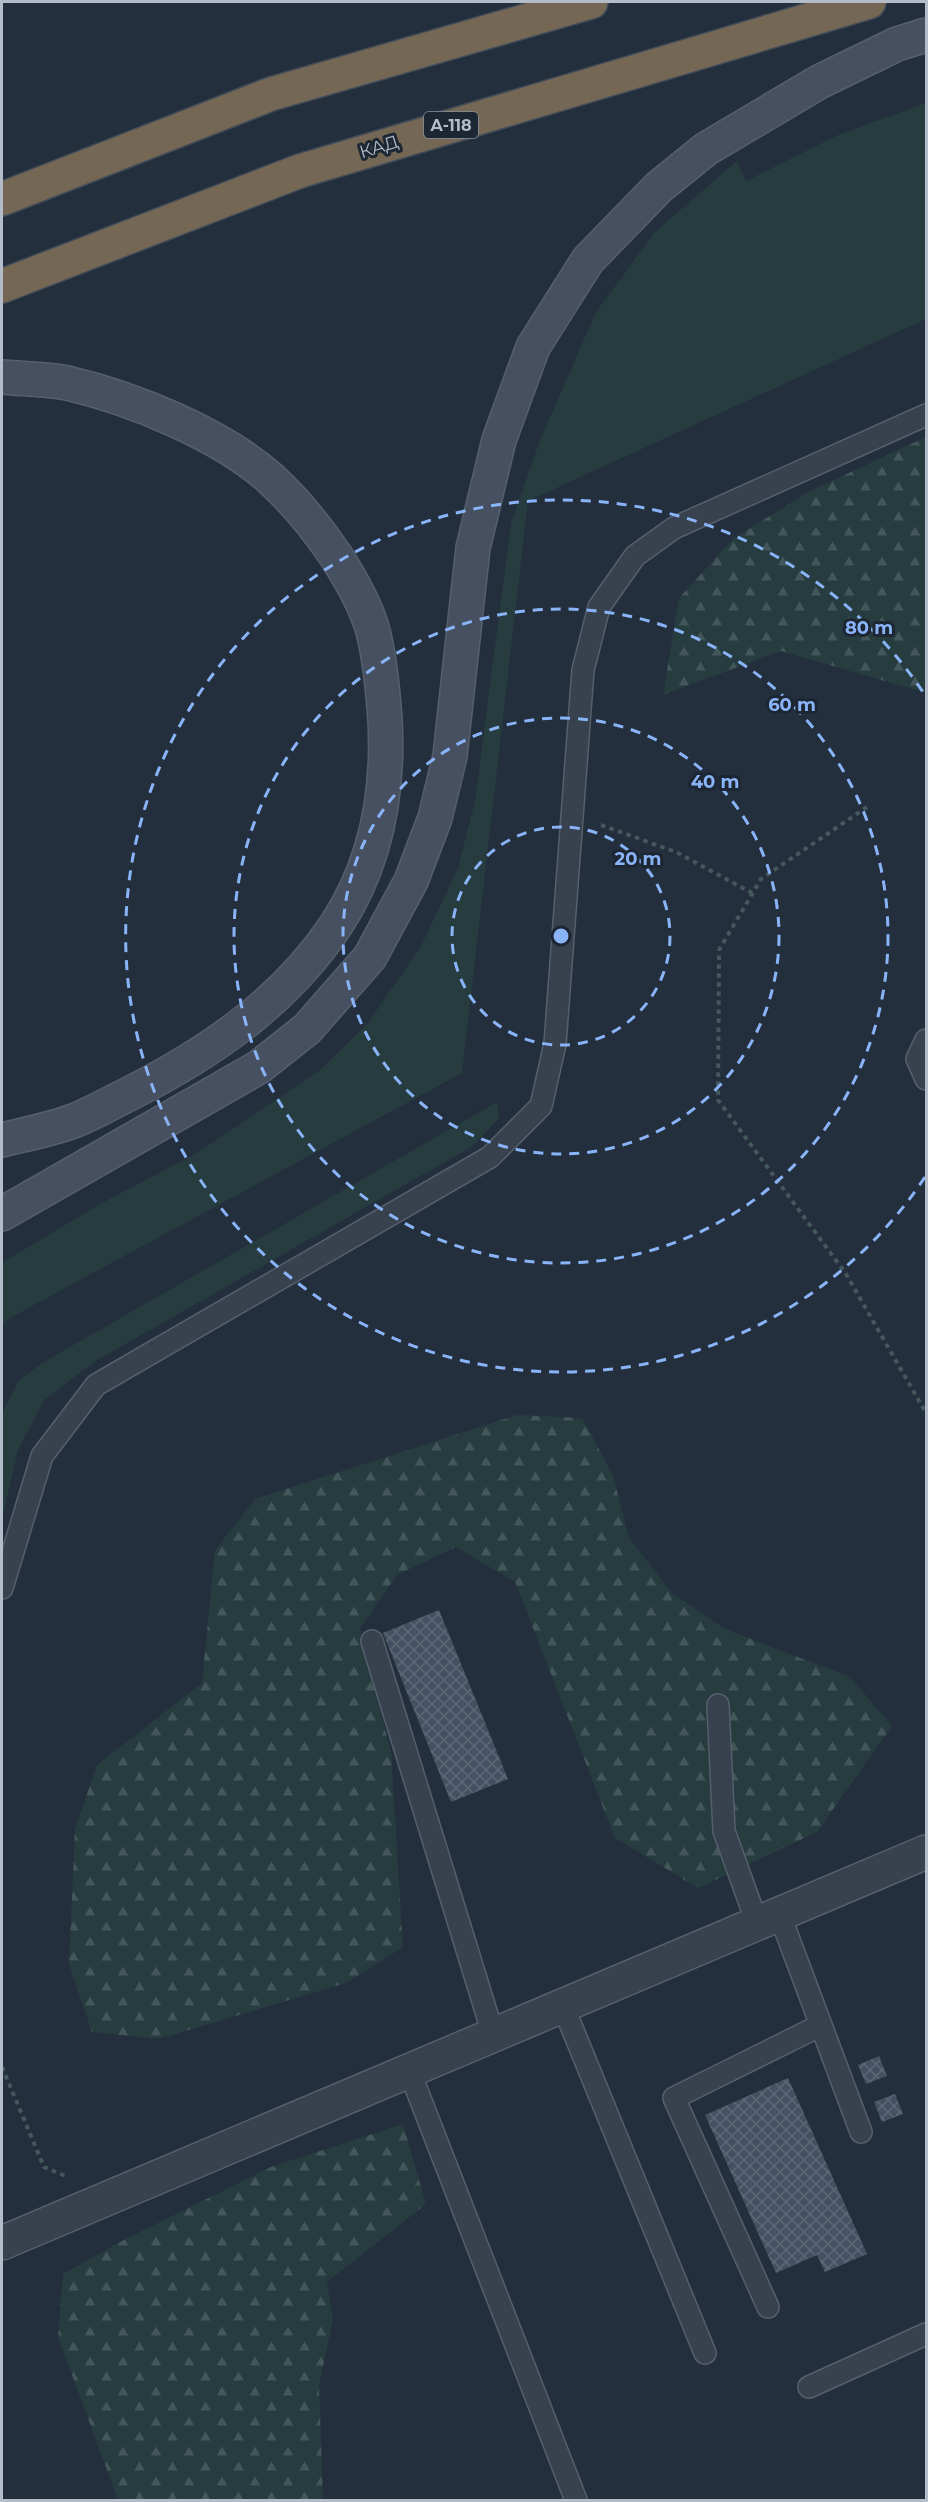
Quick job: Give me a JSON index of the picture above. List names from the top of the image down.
{
  "streets": {
    "highway": ["А-118", "КАД"]
  },
  "rings": [
    "80 m",
    "60 m",
    "40 m",
    "20 m"
  ]
}
